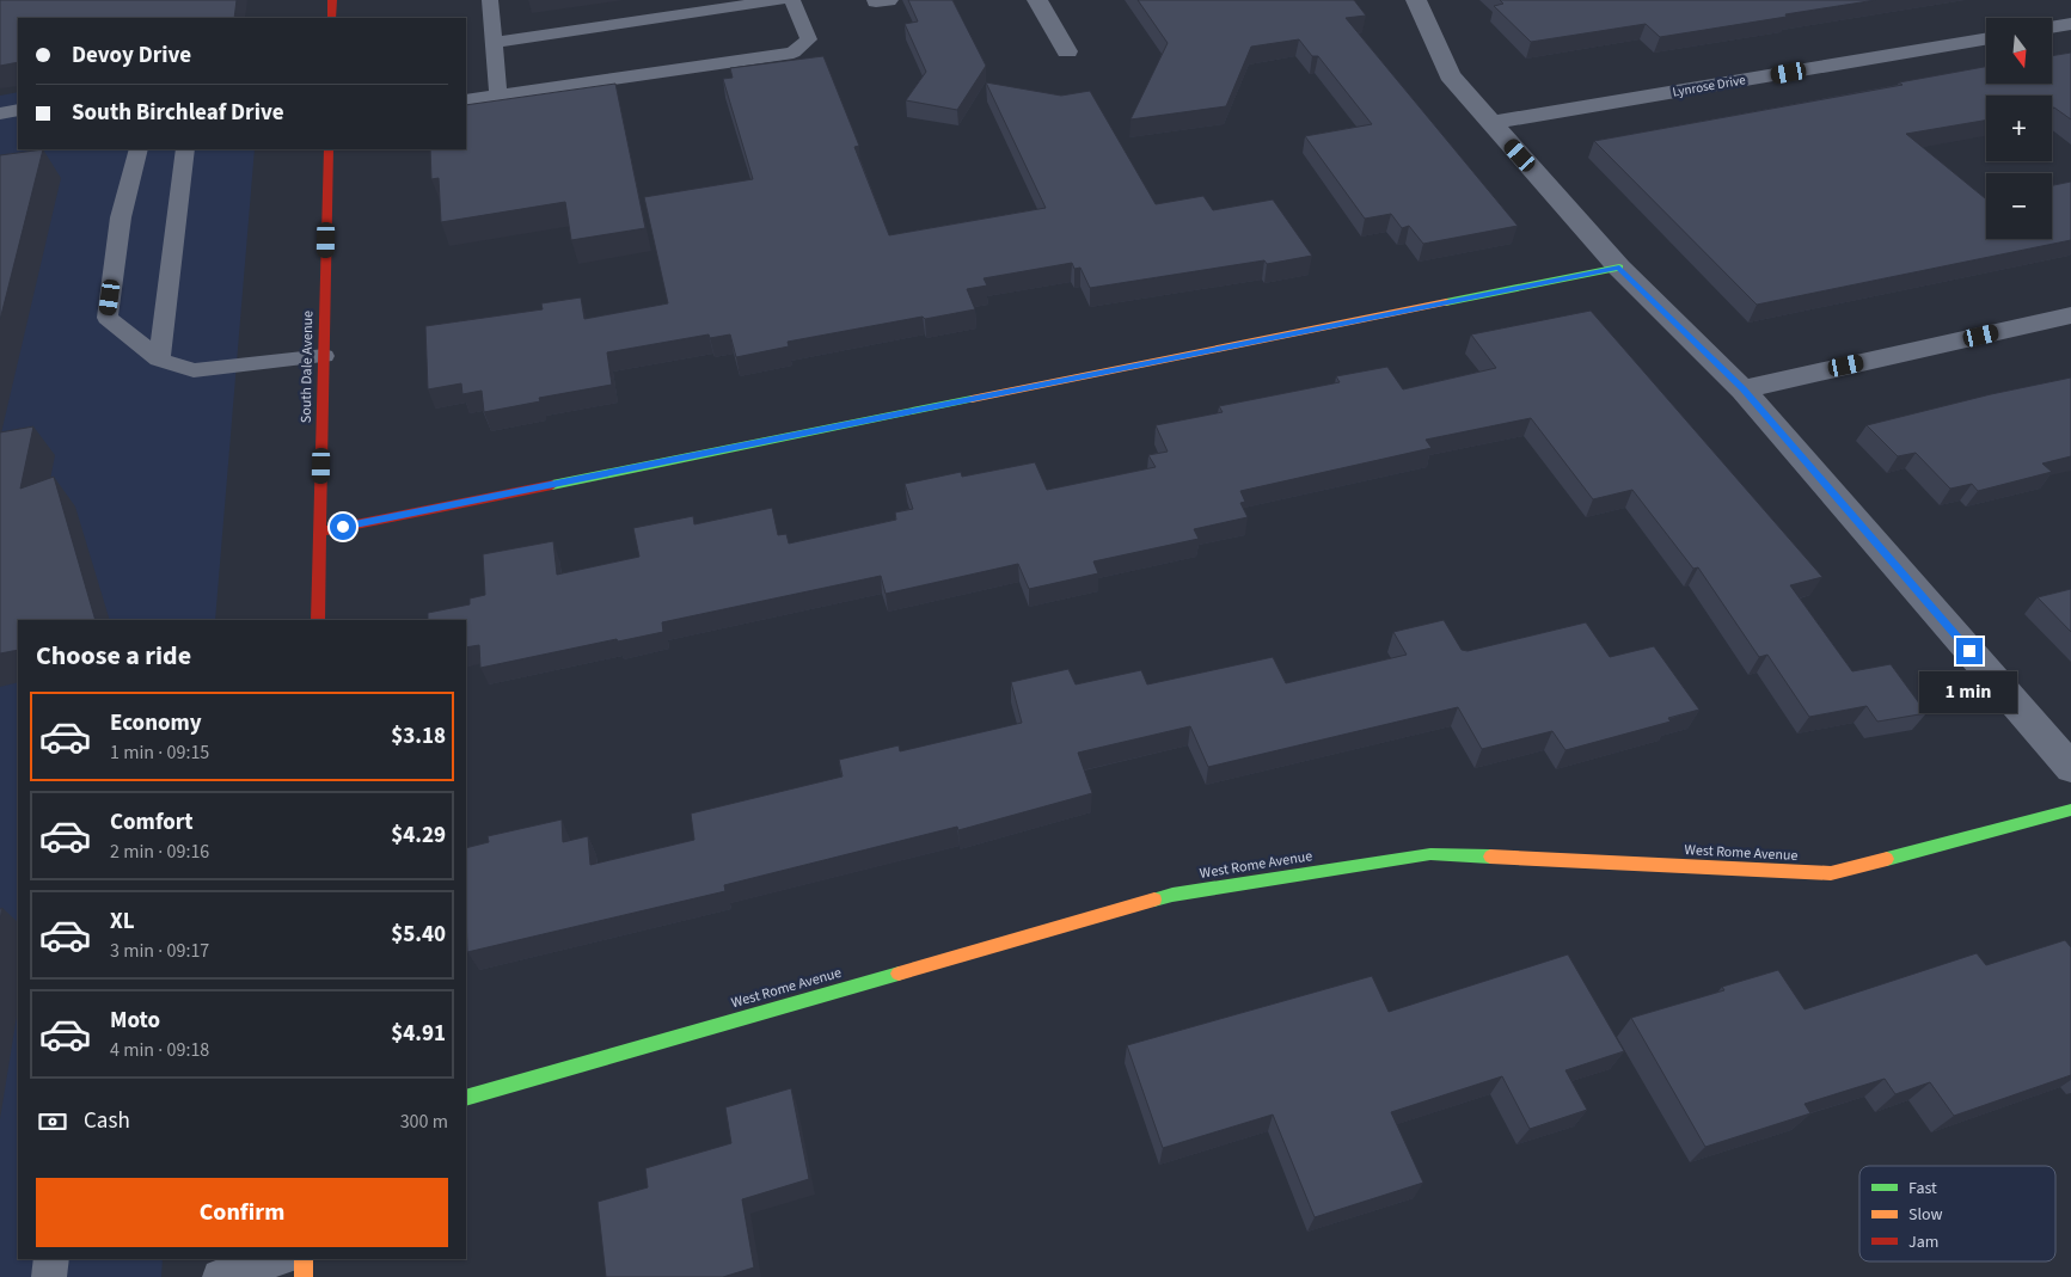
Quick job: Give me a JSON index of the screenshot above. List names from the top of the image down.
{
  "streets": {
    "street": ["Lynrose Drive", "South Dale Avenue", "West Rome Avenue"]
  },
  "legend": ["Fast", "Slow", "Jam"],
  "north": "bottom",
  "page": {
    "map_buttons": ["+", "−"],
    "banner": ["Devoy Drive", "South Birchleaf Drive"],
    "heading": "Choose a ride",
    "bubble": "1 min",
    "list": [
      {
        "name": "Economy",
        "note": "1 min · 09:15",
        "value": "$3.18"
      },
      {
        "name": "Comfort",
        "note": "2 min · 09:16",
        "value": "$4.29"
      },
      {
        "name": "XL",
        "note": "3 min · 09:17",
        "value": "$5.40"
      },
      {
        "name": "Moto",
        "note": "4 min · 09:18",
        "value": "$4.91"
      }
    ],
    "pay": ["Cash", "300 m"],
    "buttons": "Confirm"
  }
}
